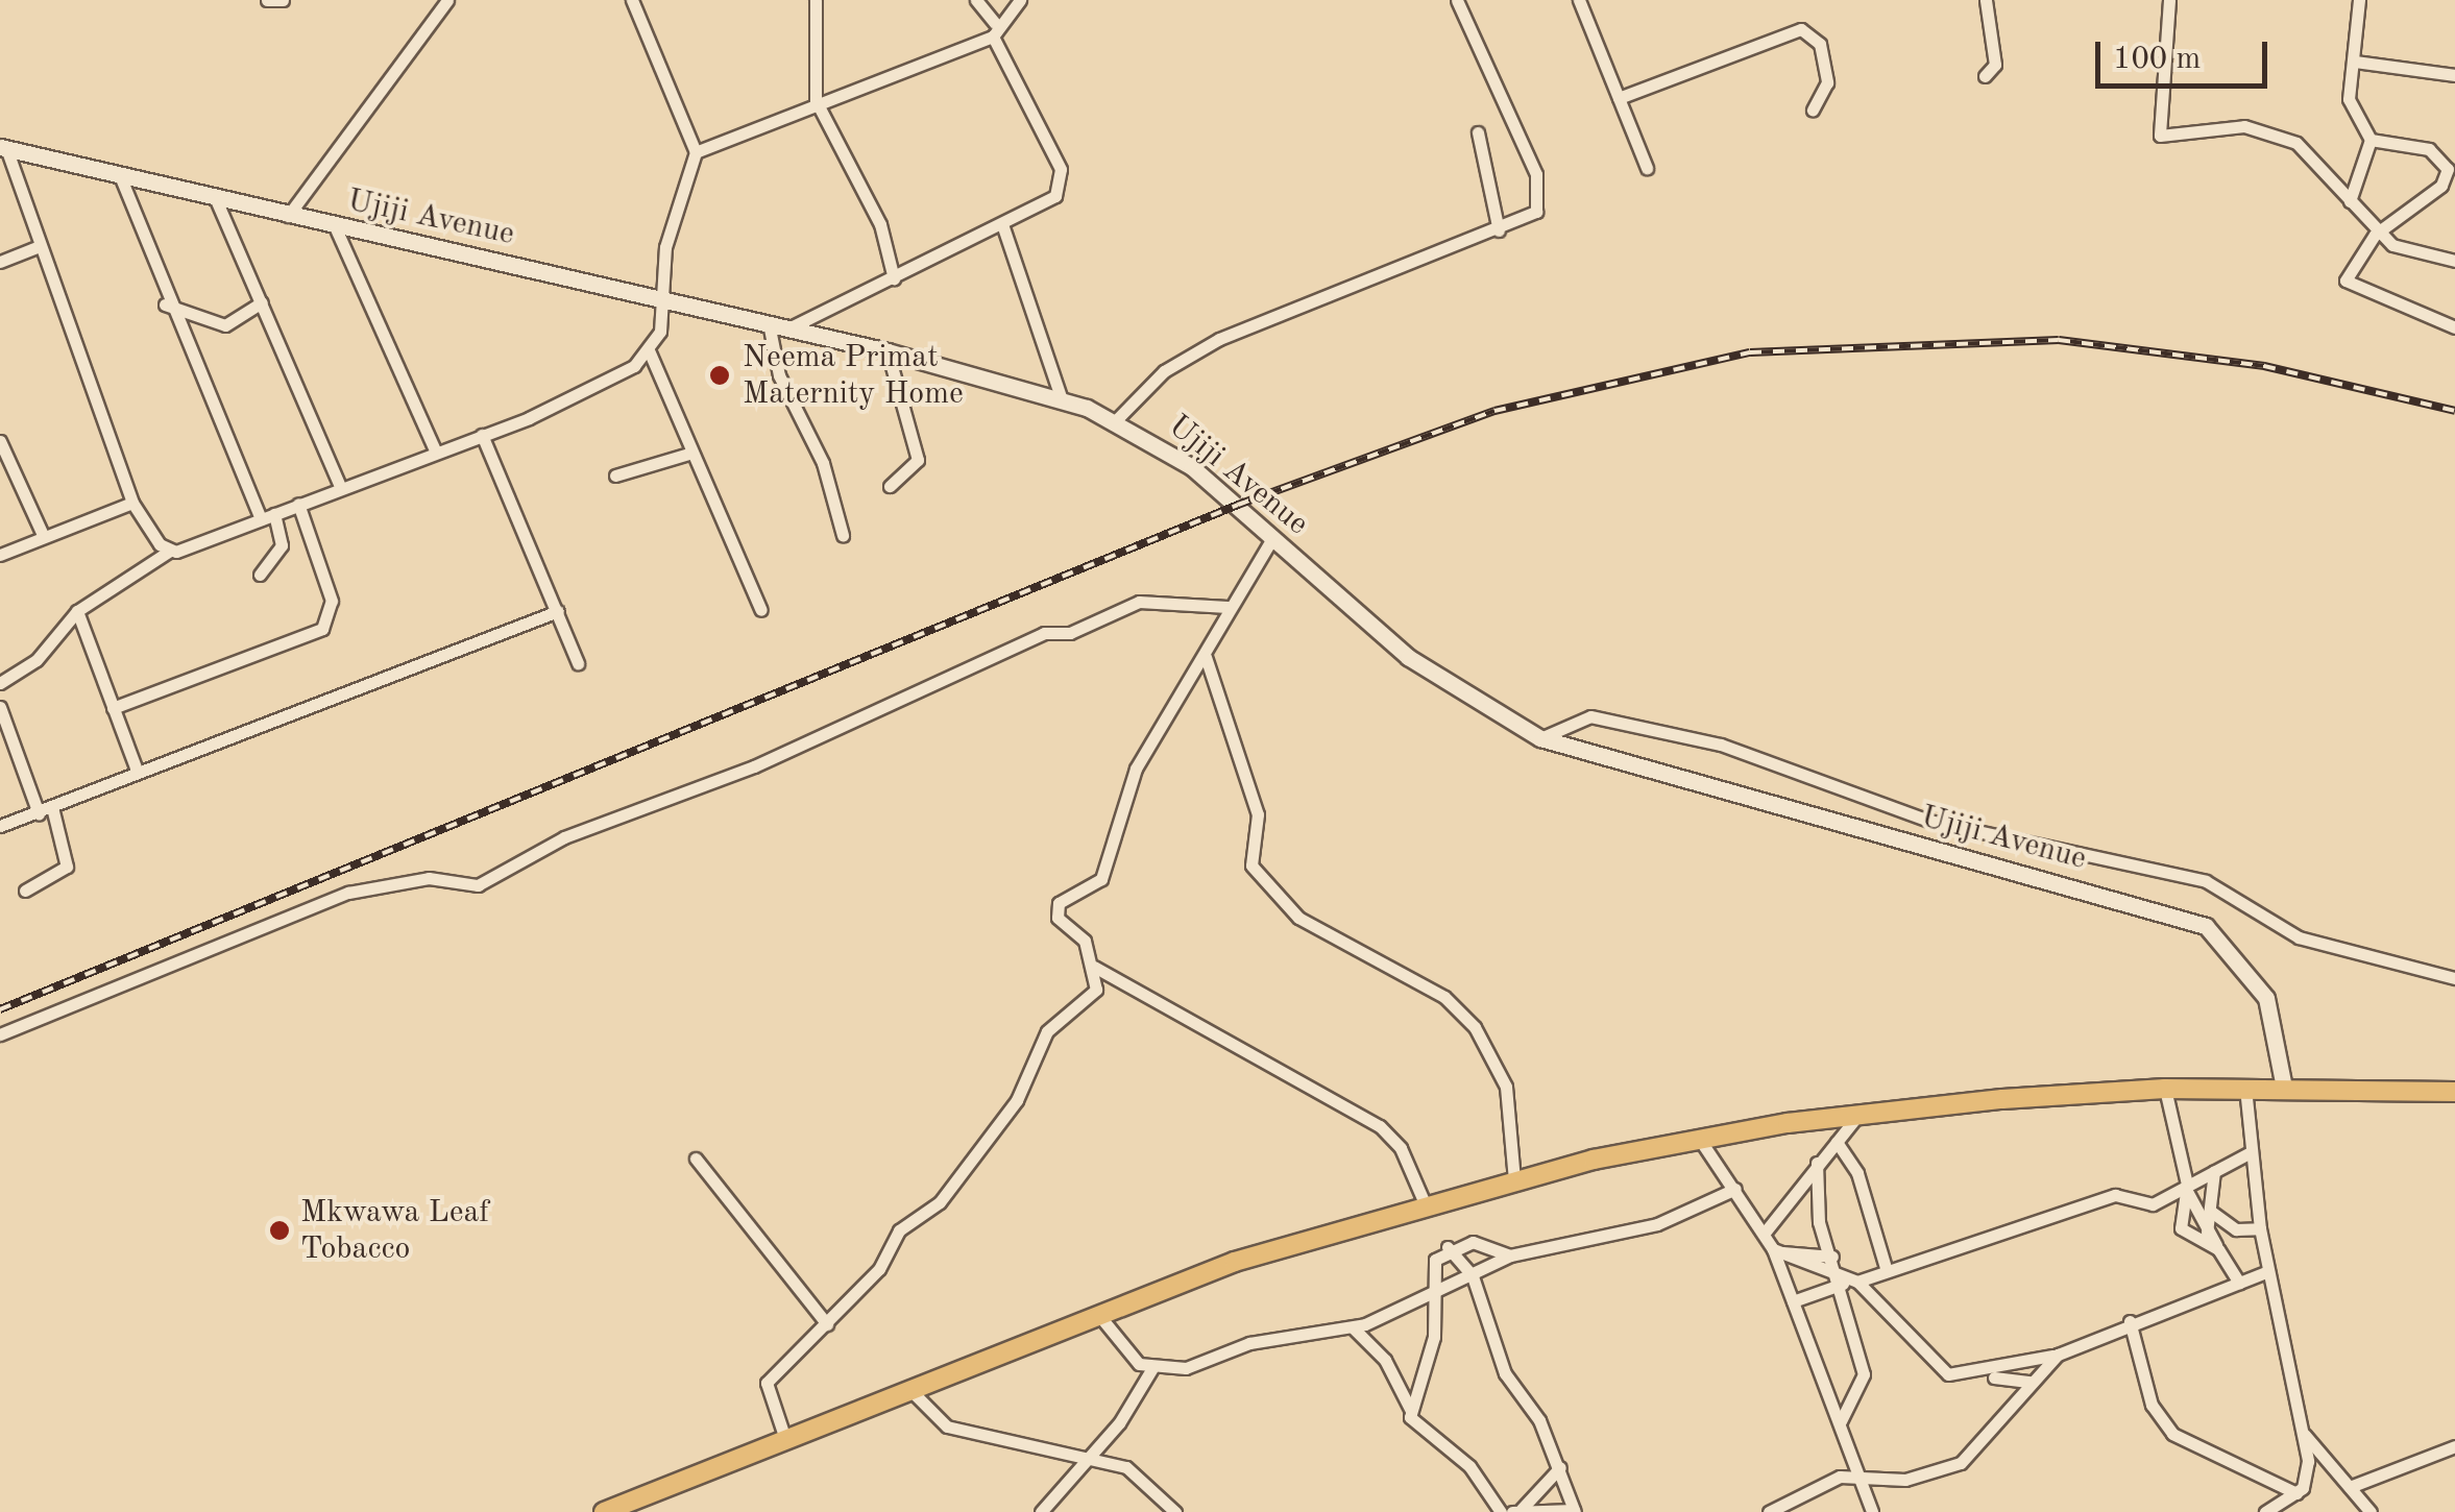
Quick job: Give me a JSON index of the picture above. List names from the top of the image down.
{
  "streets": {
    "main road": ["Ujiji Avenue"]
  },
  "places": ["Neema Primat Maternity Home", "Mkwawa Leaf Tobacco"],
  "scale_bar": "100 m"
}
